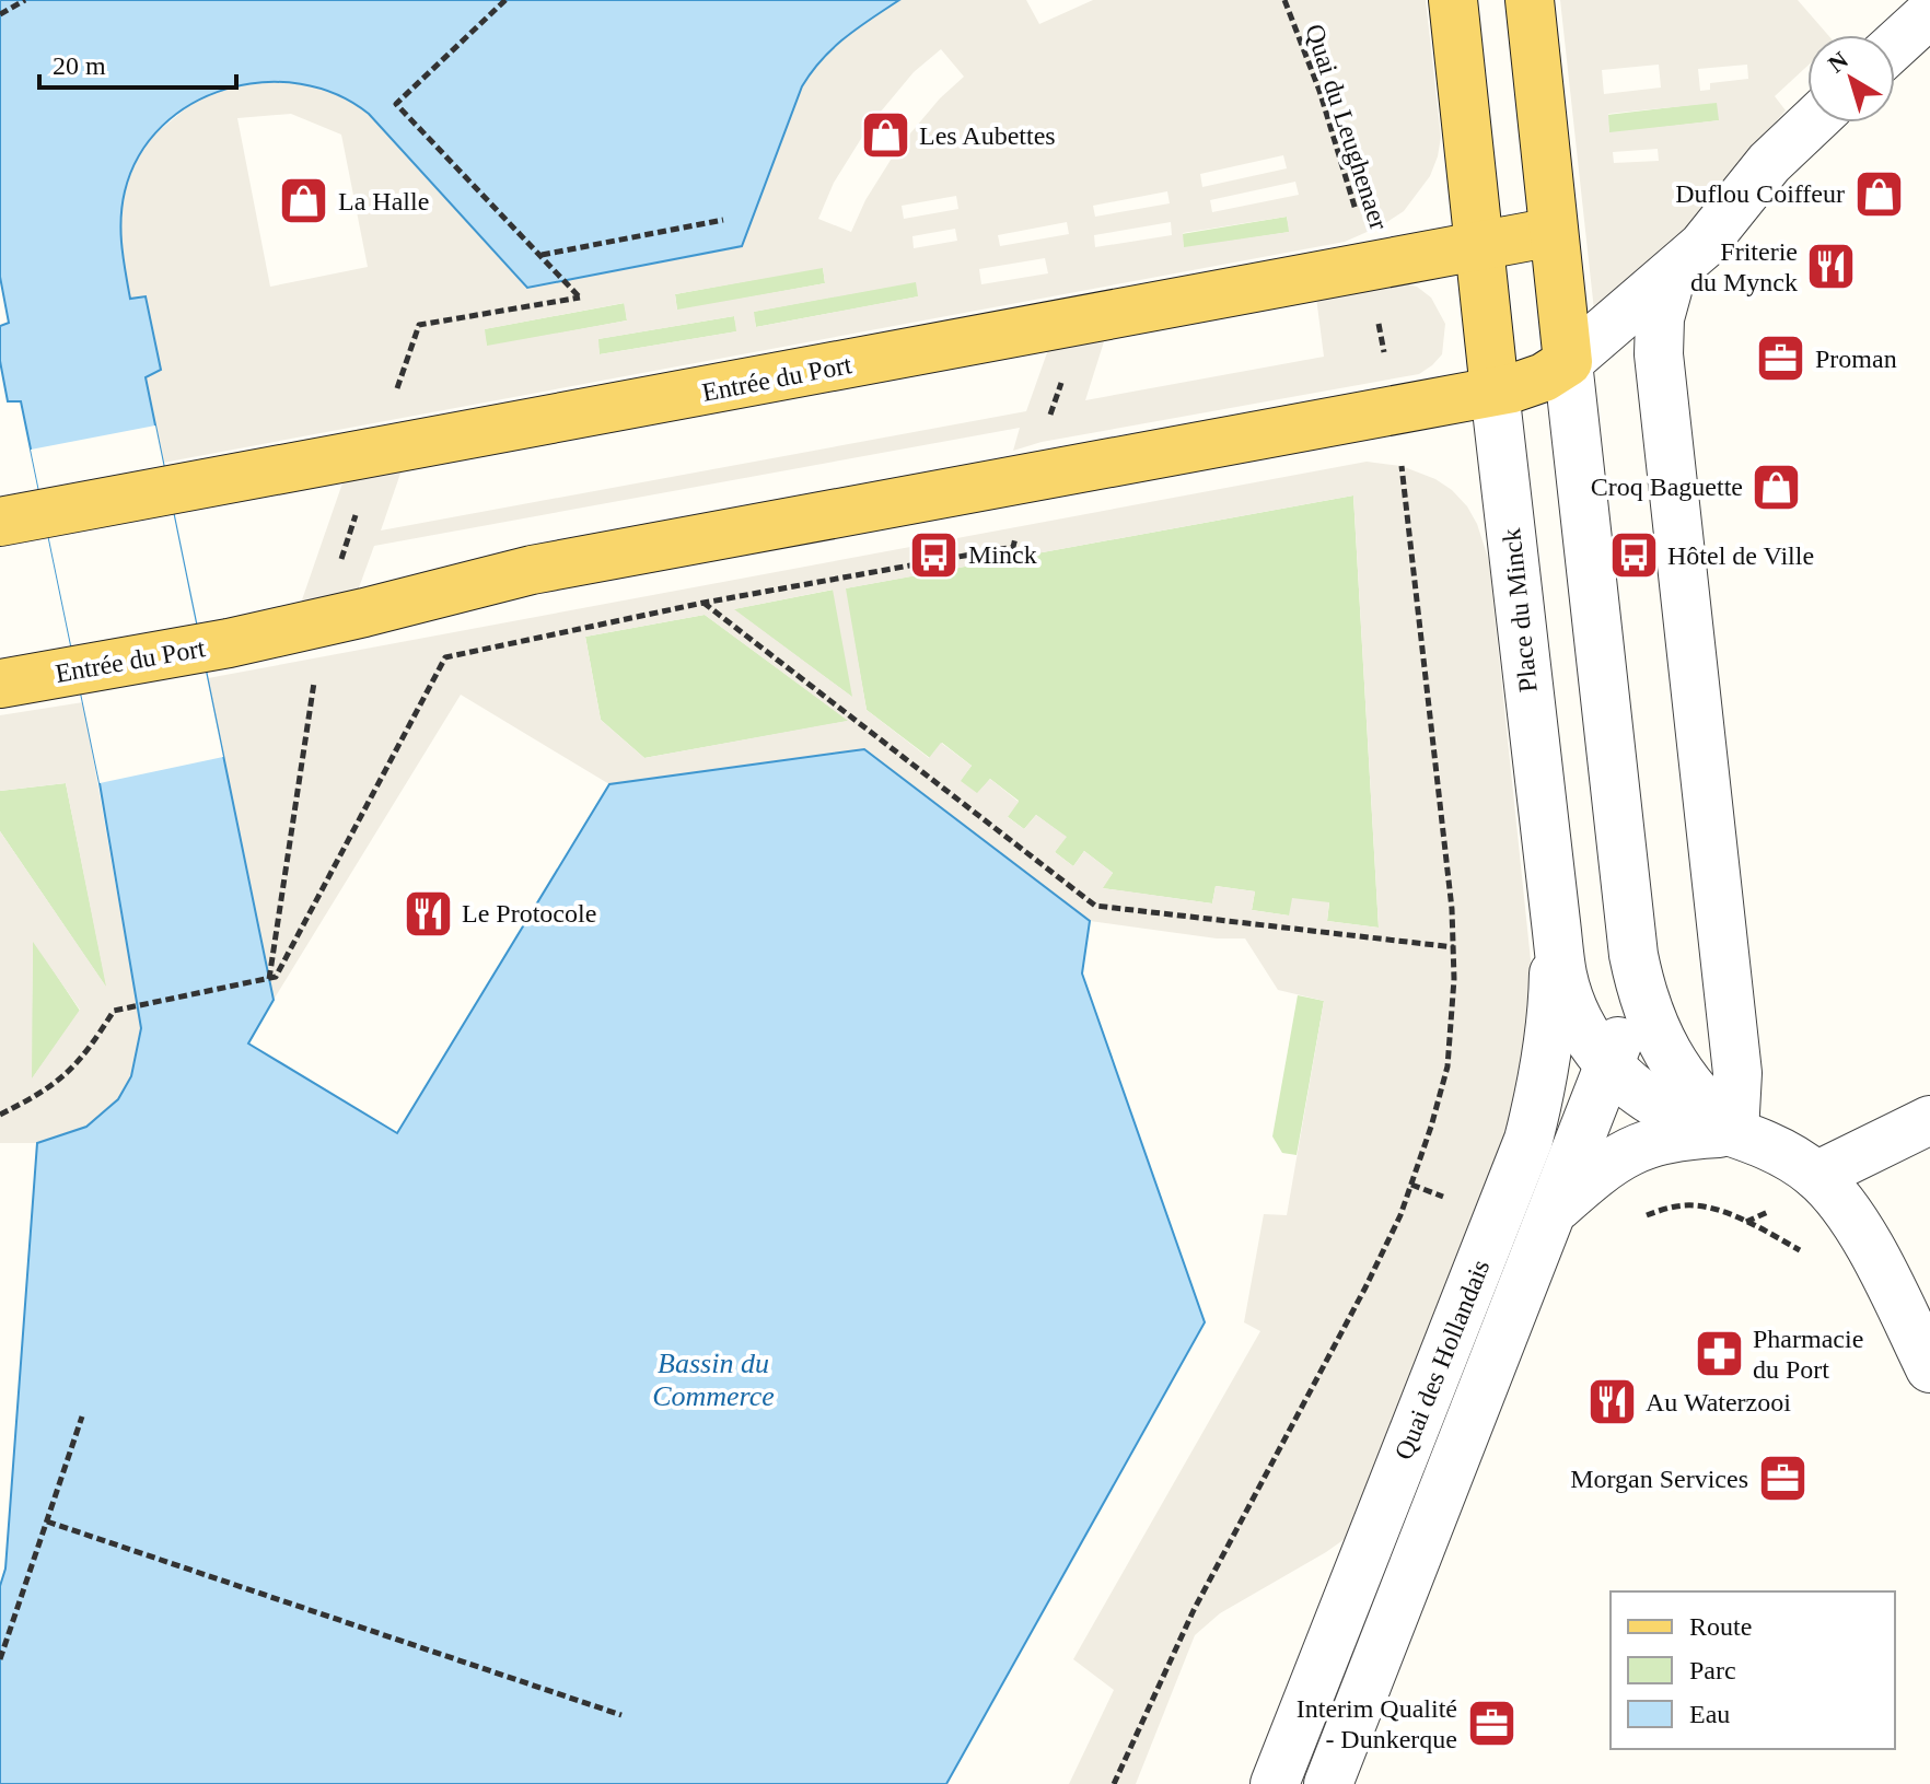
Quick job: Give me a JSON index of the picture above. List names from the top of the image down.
{
  "streets": {
    "main road": ["Entrée du Port", "Place du Minck"],
    "street": ["Quai des Hollandais"],
    "path": ["Quai du Leughenaer"]
  },
  "crossings": [
    ["Quai du Leughenaer", "Entrée du Port"],
    ["Entrée du Port", "Place du Minck"],
    ["Place du Minck", "Quai des Hollandais"]
  ],
  "water": ["Bassin du Commerce"],
  "places": {
    "shop": [
      "Les Aubettes",
      "Duflou Coiffeur",
      "La Halle",
      "Croq Baguette"
    ],
    "restaurant": ["Friterie du Mynck", "Le Protocole", "Au Waterzooi"],
    "office": ["Proman", "Morgan Services", "Interim Qualité - Dunkerque"],
    "bus stop": ["Minck", "Hôtel de Ville"],
    "pharmacy": ["Pharmacie du Port"]
  },
  "legend": ["Route", "Parc", "Eau"],
  "scale_bar": "20 m",
  "north": "top left"
}
